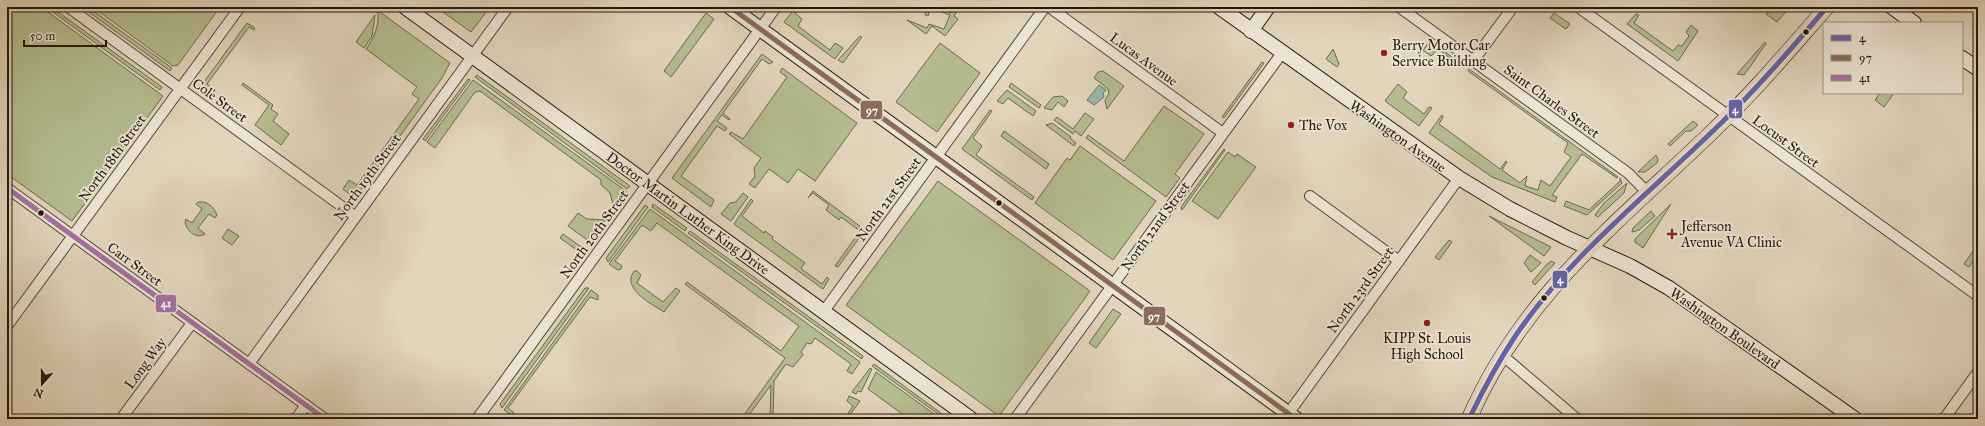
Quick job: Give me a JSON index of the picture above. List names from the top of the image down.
{
  "streets": {
    "main road": ["Washington Avenue", "Doctor Martin Luther King Drive", "Washington Boulevard"],
    "street": [
      "Lucas Avenue",
      "Cole Street",
      "Saint Charles Street",
      "Locust Street",
      "North 18th Street",
      "North 19th Street",
      "North 21st Street",
      "North 22nd Street",
      "North 20th Street",
      "Carr Street",
      "North 23rd Street",
      "Long Way"
    ]
  },
  "crossings": [
    ["Lucas Avenue", "North 22nd Street"],
    ["Cole Street", "North 18th Street"],
    ["Cole Street", "North 19th Street"],
    ["Washington Avenue", "North 22nd Street"],
    ["Washington Avenue", "North 23rd Street"],
    ["Washington Avenue", "Washington Boulevard"],
    ["North 18th Street", "Carr Street"],
    ["North 19th Street", "Doctor Martin Luther King Drive"],
    ["North 19th Street", "Carr Street"],
    ["North 21st Street", "Doctor Martin Luther King Drive"],
    ["Doctor Martin Luther King Drive", "North 20th Street"],
    ["Carr Street", "Long Way"]
  ],
  "places": {
    "other": ["Berry Motor Car Service Building", "The Vox", "KIPP St. Louis High School"],
    "health": ["Jefferson Avenue VA Clinic"]
  },
  "lines": ["transit line 4", "transit line 97", "transit line 41"],
  "legend": ["4", "97", "41"],
  "scale_bar": "50 m",
  "north": "bottom"
}
